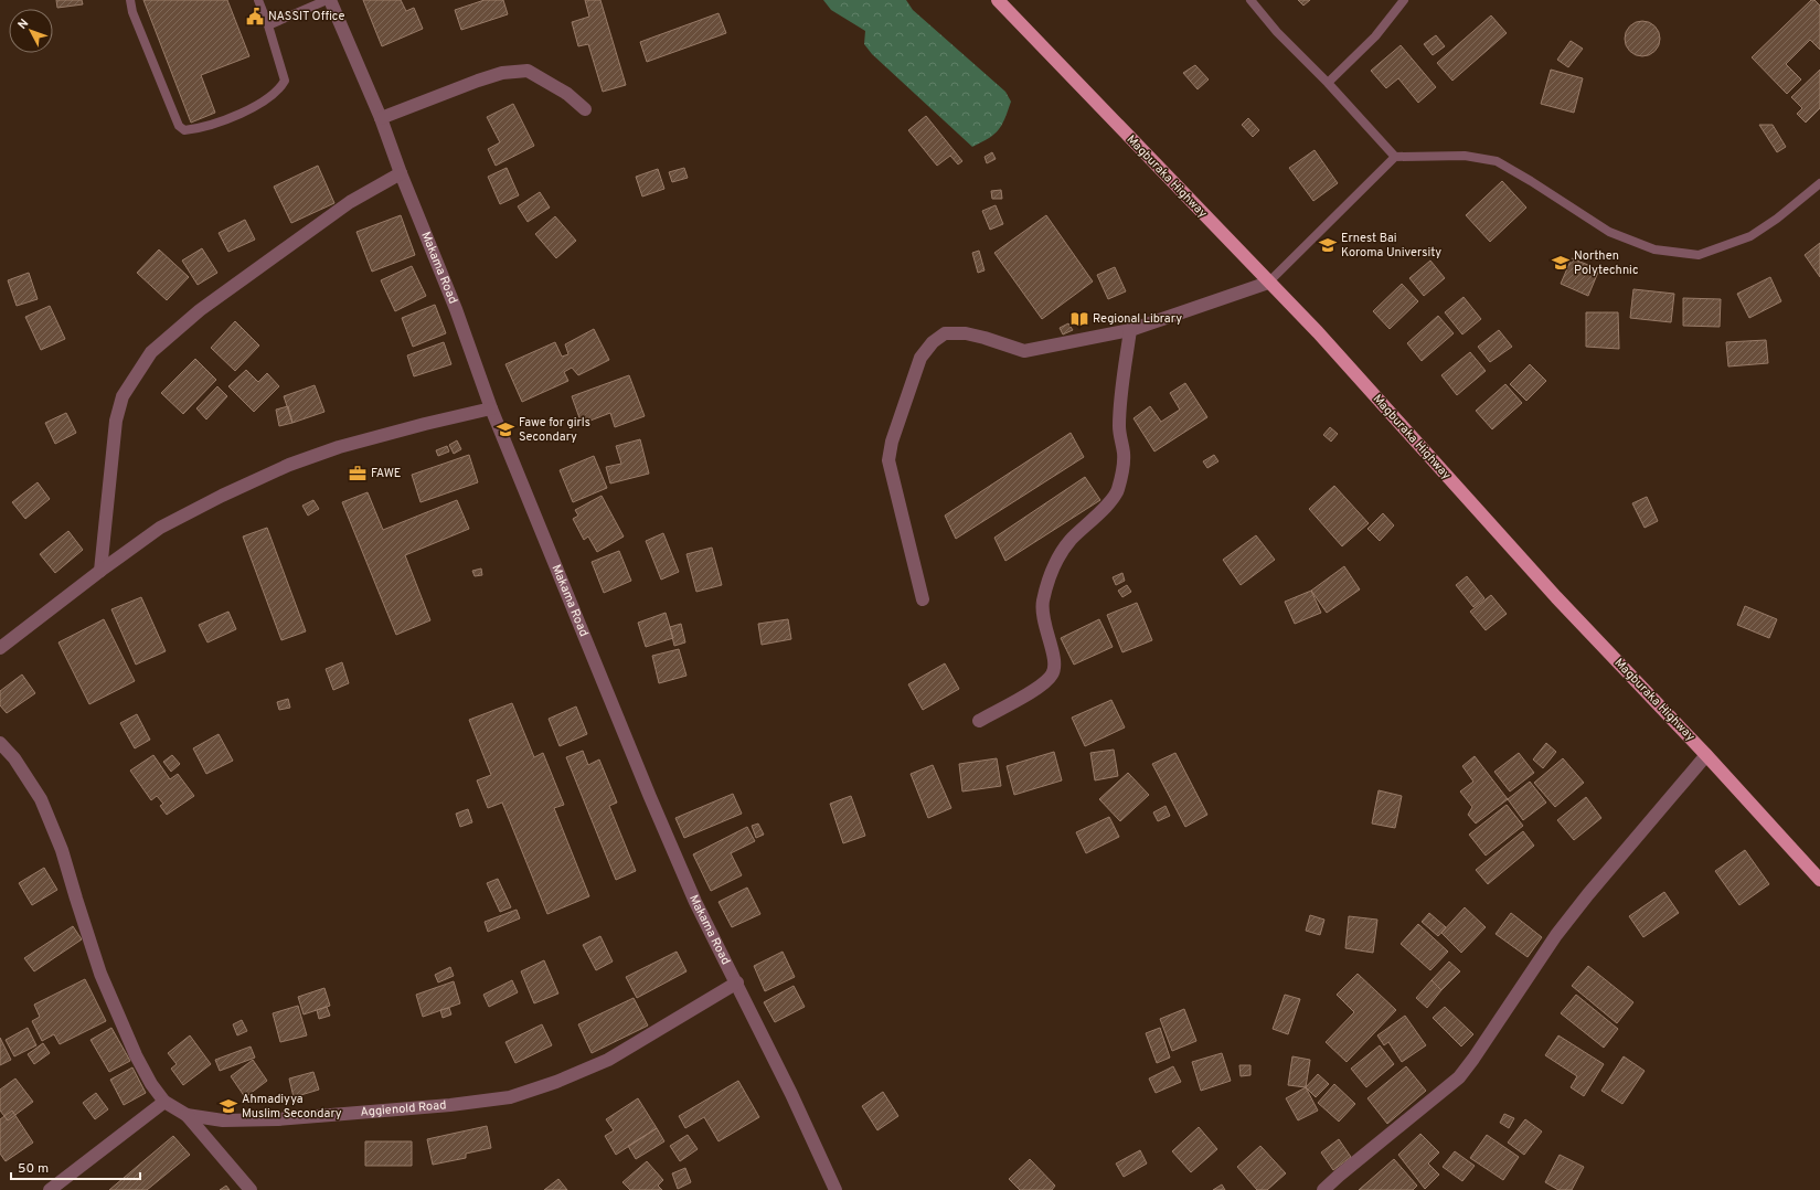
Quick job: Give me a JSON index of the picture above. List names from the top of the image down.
{
  "streets": {
    "main road": ["Magburaka Highway"],
    "street": ["Makama Road", "Aggienold Road"]
  },
  "crossings": [
    ["Makama Road", "Aggienold Road"]
  ],
  "places": {
    "public building": ["NASSIT Office"],
    "school or university": [
      "Ernest Bai Koroma University",
      "Northen Polytechnic",
      "Fawe for girls Secondary",
      "Ahmadiyya Muslim Secondary"
    ],
    "library": ["Regional Library"],
    "office": ["FAWE"]
  },
  "scale_bar": "50 m",
  "north": "top left"
}
